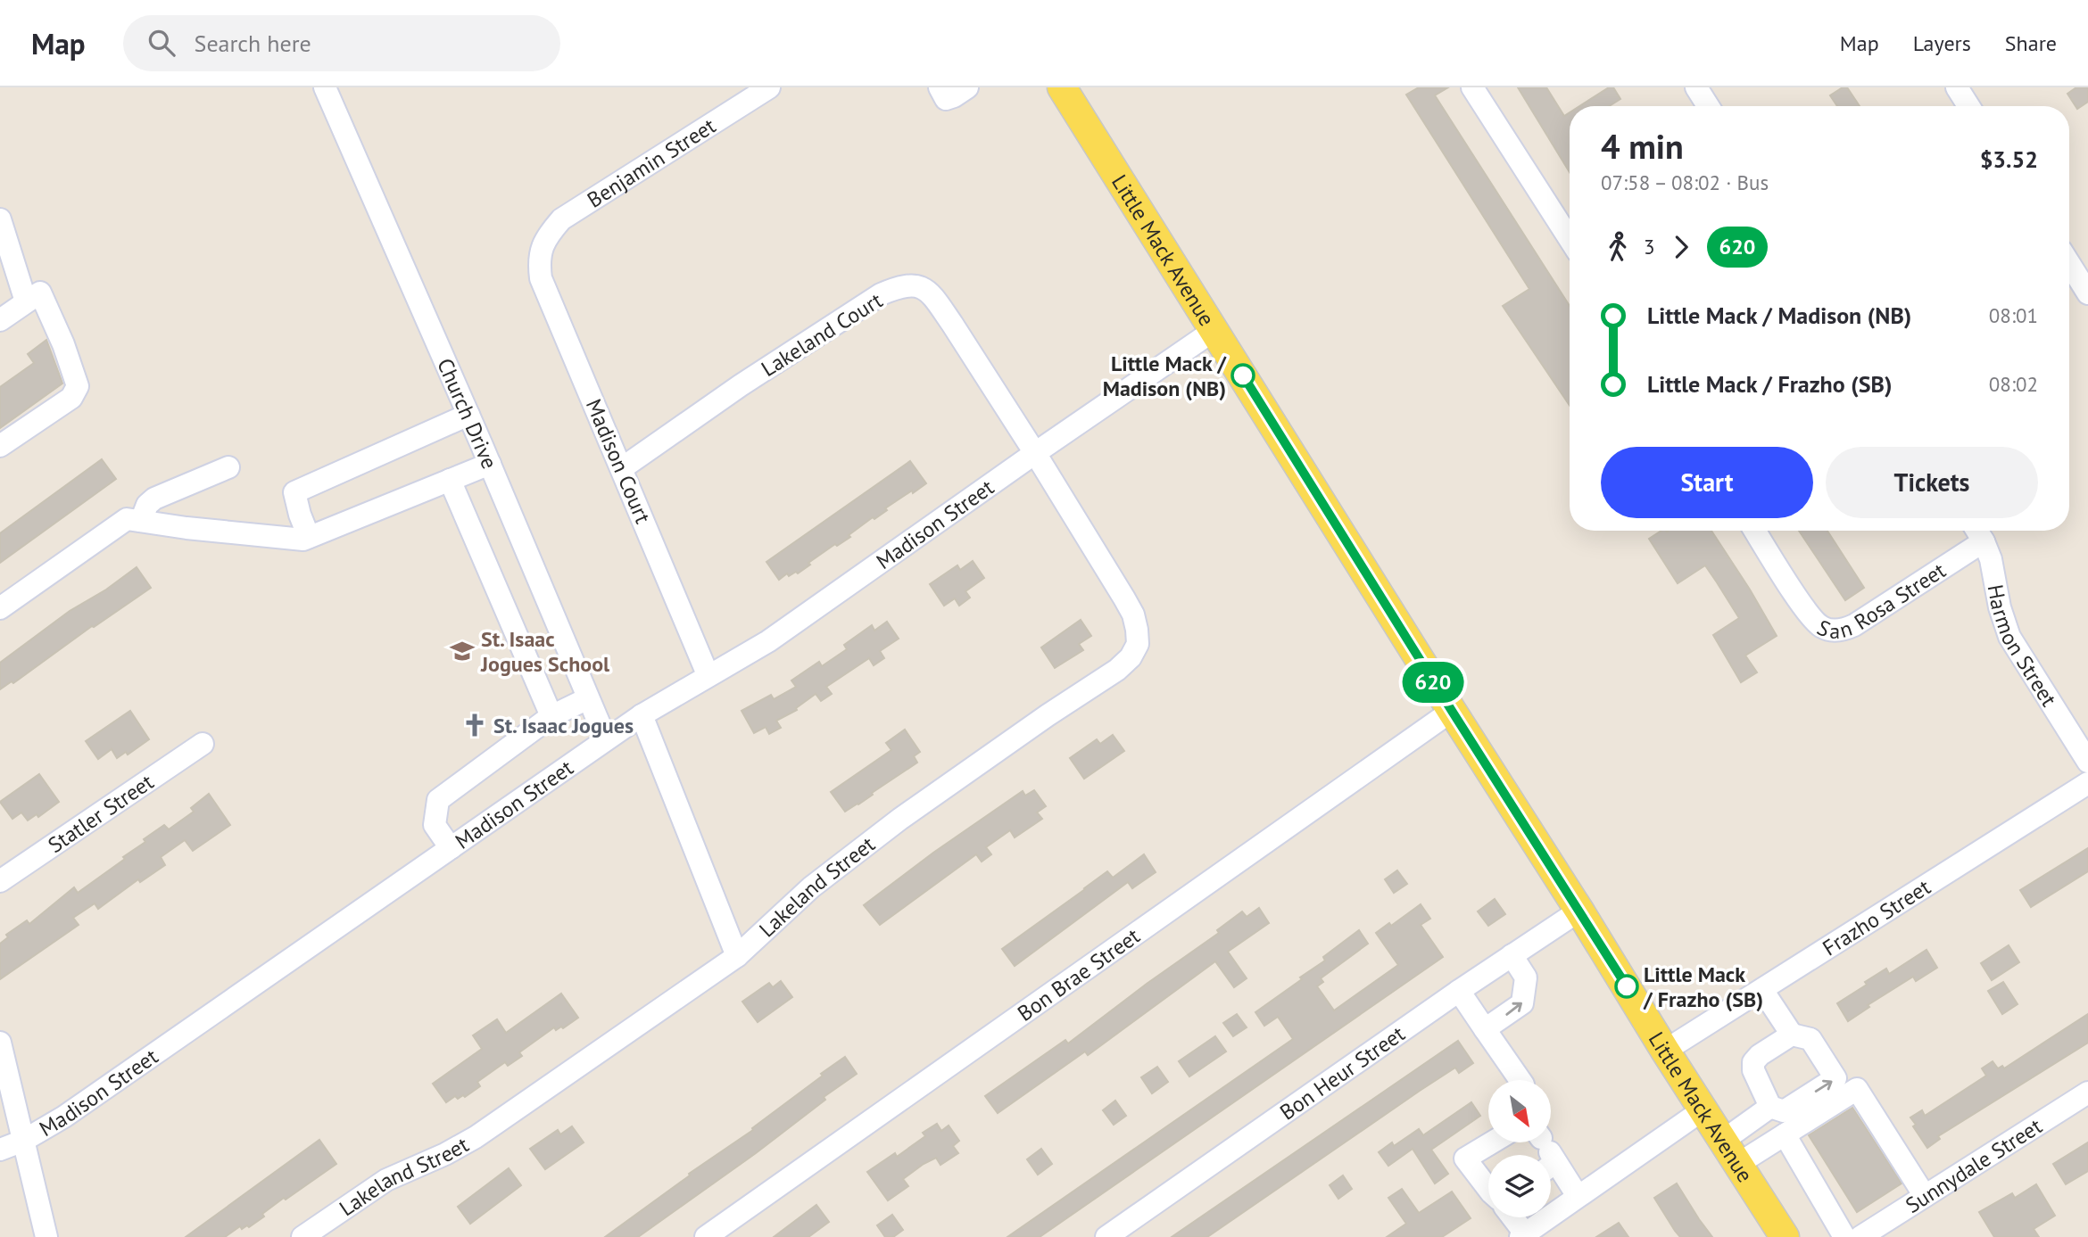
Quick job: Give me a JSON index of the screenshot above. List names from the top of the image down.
{
  "streets": {
    "main road": ["Little Mack Avenue"],
    "street": [
      "Benjamin Street",
      "Lakeland Court",
      "Church Drive",
      "Madison Court",
      "Madison Street",
      "San Rosa Street",
      "Harmon Street",
      "Statler Street",
      "Lakeland Street",
      "Frazho Street",
      "Bon Brae Street",
      "Bon Heur Street",
      "Sunnydale Street"
    ]
  },
  "crossings": [
    ["Benjamin Street", "Madison Court"],
    ["Little Mack Avenue", "Madison Street"],
    ["Little Mack Avenue", "Frazho Street"],
    ["Little Mack Avenue", "Bon Brae Street"],
    ["Little Mack Avenue", "Bon Heur Street"],
    ["Lakeland Court", "Madison Court"],
    ["Lakeland Court", "Madison Street"],
    ["Lakeland Court", "Lakeland Street"],
    ["Church Drive", "Madison Street"],
    ["Madison Court", "Madison Street"],
    ["Madison Street", "Lakeland Street"],
    ["San Rosa Street", "Harmon Street"]
  ],
  "places": {
    "other": ["Little Mack / Madison (NB)", "Little Mack / Frazho (SB)"],
    "school or university": ["St. Isaac Jogues School"],
    "church": ["St. Isaac Jogues"]
  },
  "lines": ["bus line 620"],
  "north": "bottom right",
  "page": {
    "header": "Map",
    "search": "Search here",
    "nav": ["Map", "Layers", "Share"],
    "on_map": "620",
    "heading": ["4 min", "07:58 – 08:02 · Bus", "$3.52"],
    "legs": ["3", "620"],
    "list": [
      {
        "name": "Little Mack / Madison (NB)",
        "value": "08:01"
      },
      {
        "name": "Little Mack / Frazho (SB)",
        "value": "08:02"
      }
    ],
    "buttons": ["Start", "Tickets"]
  }
}
